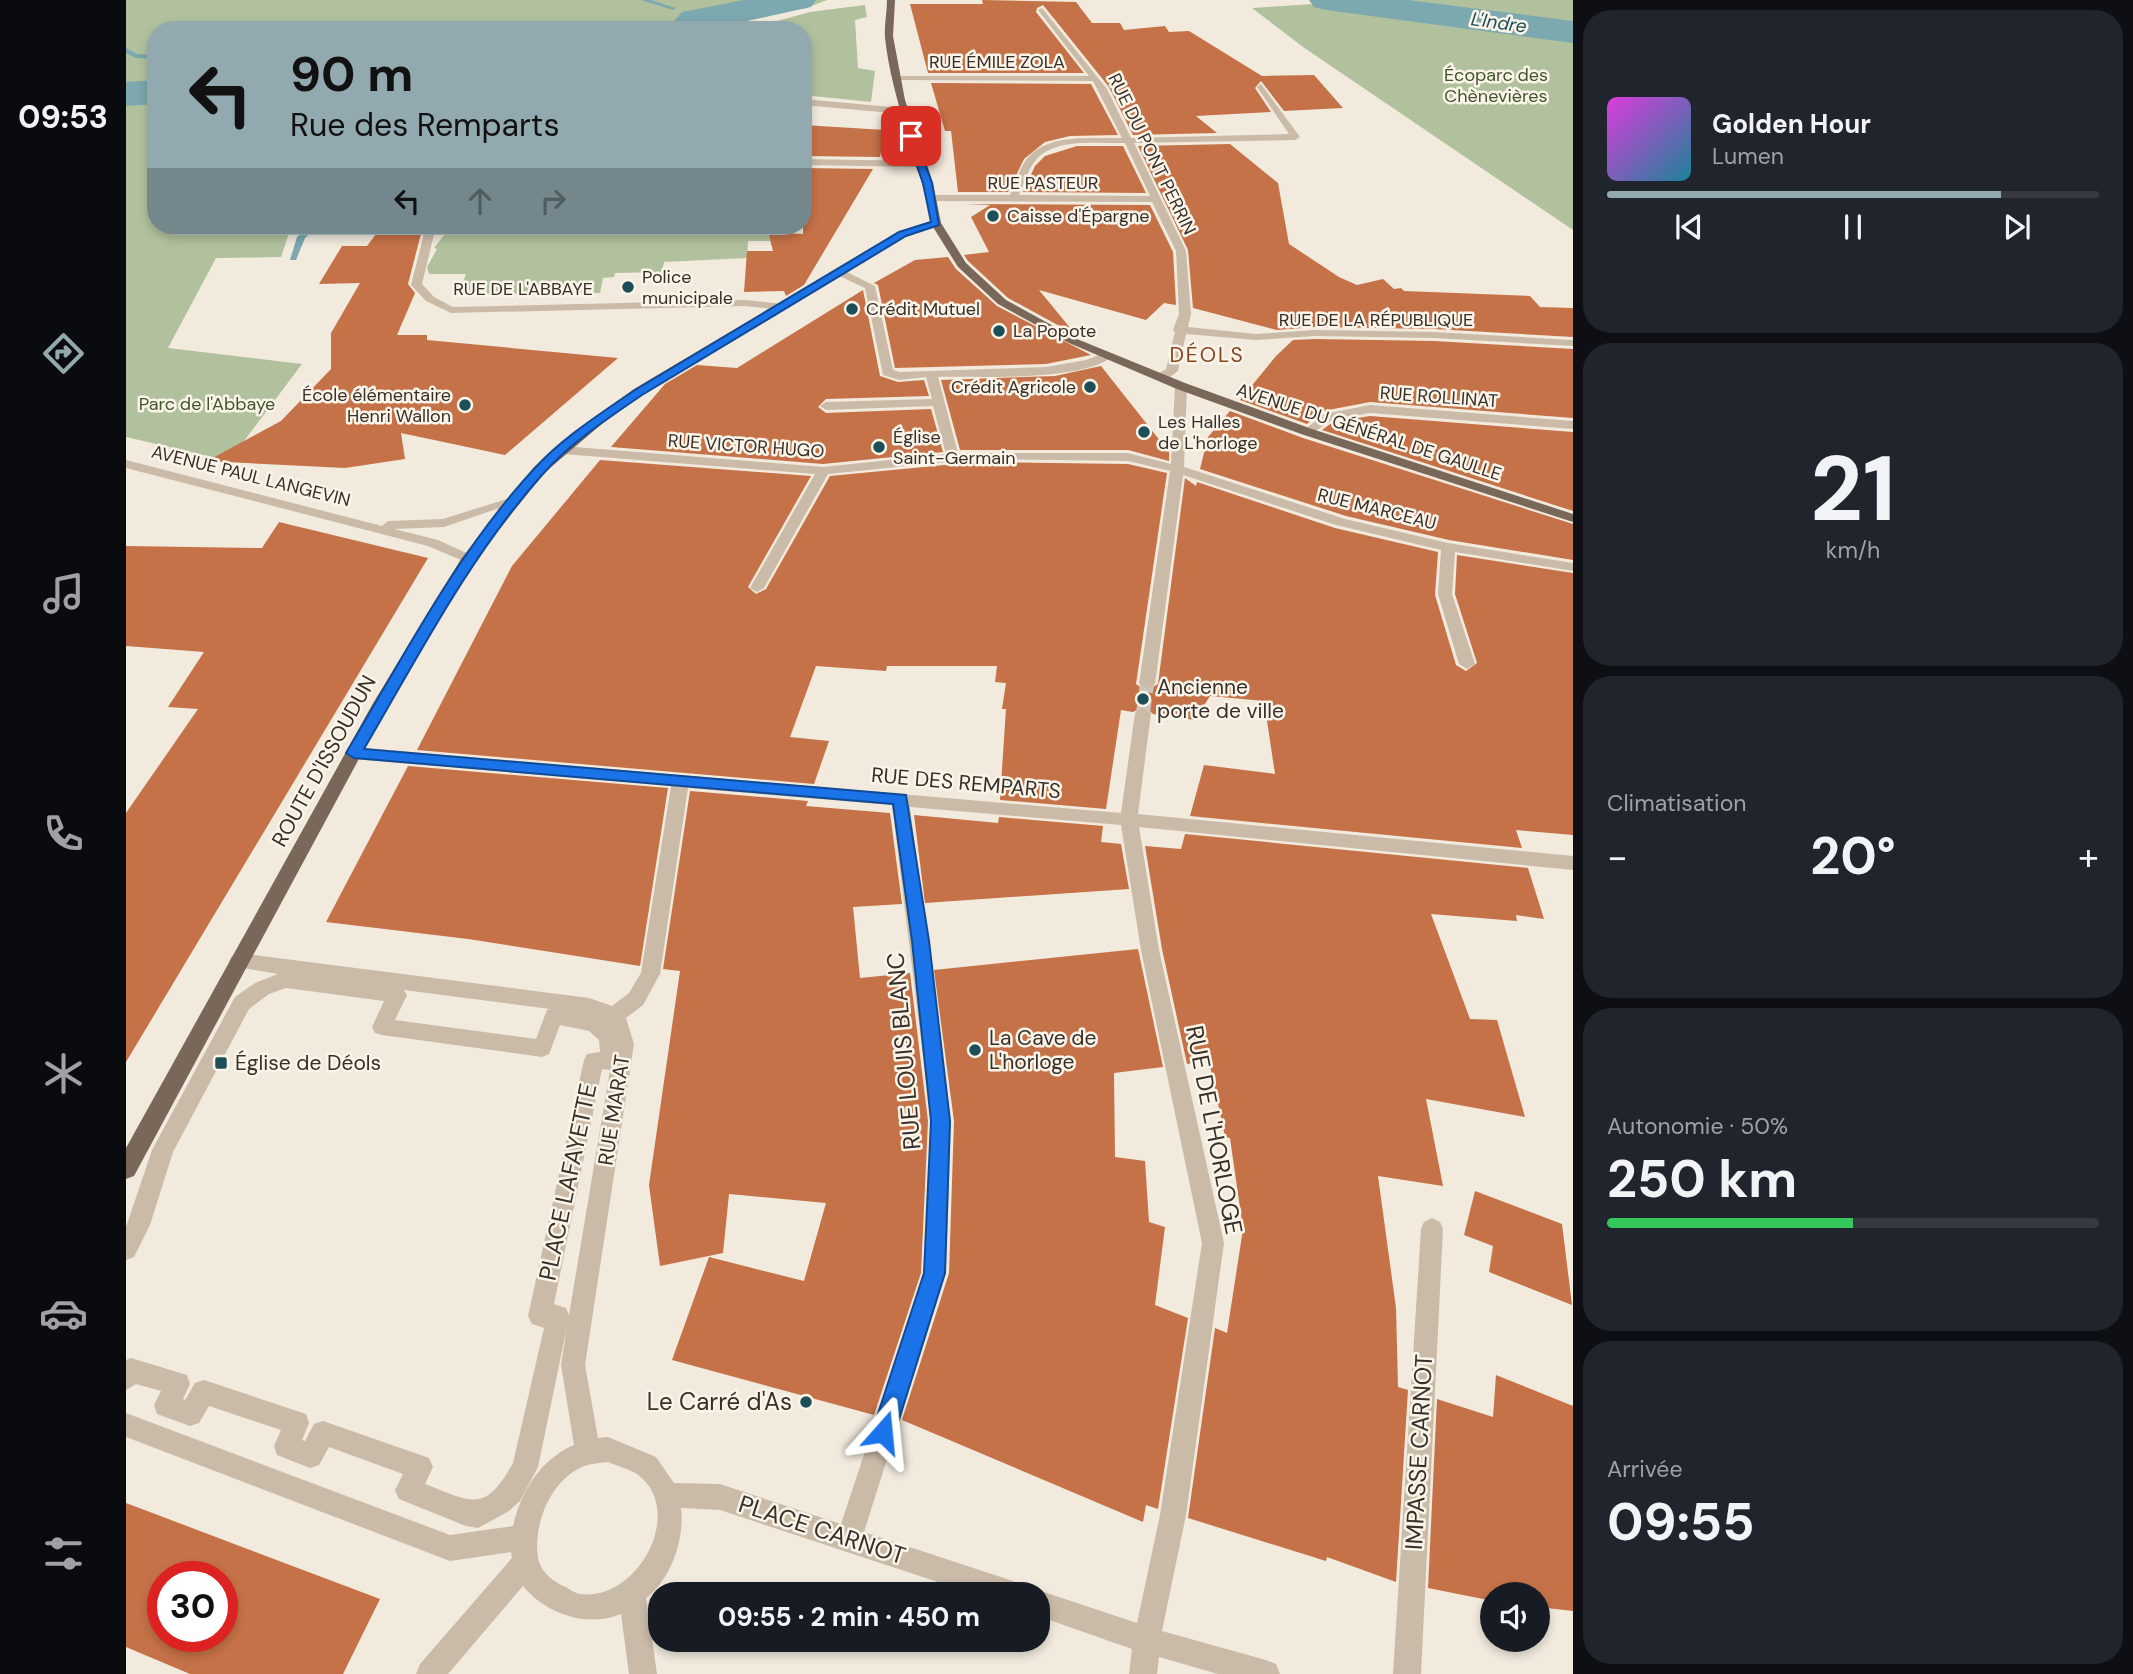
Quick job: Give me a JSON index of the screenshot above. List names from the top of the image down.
{
  "streets": {
    "main road": ["AVENUE DU GÉNÉRAL DE GAULLE", "ROUTE D'ISSOUDUN"],
    "street": [
      "RUE ÉMILE ZOLA",
      "RUE DU PONT PERRIN",
      "RUE PASTEUR",
      "RUE DE L'ABBAYE",
      "RUE DE LA RÉPUBLIQUE",
      "RUE ROLLINAT",
      "RUE VICTOR HUGO",
      "AVENUE PAUL LANGEVIN",
      "RUE MARCEAU",
      "RUE DES REMPARTS",
      "RUE LOUIS BLANC",
      "RUE MARAT",
      "RUE DE L'HORLOGE",
      "PLACE LAFAYETTE",
      "IMPASSE CARNOT",
      "PLACE CARNOT"
    ]
  },
  "crossings": [
    ["RUE ÉMILE ZOLA", "RUE DU PONT PERRIN"],
    ["RUE ÉMILE ZOLA", "AVENUE DU GÉNÉRAL DE GAULLE"],
    ["RUE DU PONT PERRIN", "RUE PASTEUR"],
    ["RUE DU PONT PERRIN", "RUE DE LA RÉPUBLIQUE"],
    ["RUE DU PONT PERRIN", "AVENUE DU GÉNÉRAL DE GAULLE"],
    ["RUE PASTEUR", "AVENUE DU GÉNÉRAL DE GAULLE"],
    ["RUE DE L'ABBAYE", "ROUTE D'ISSOUDUN"],
    ["RUE ROLLINAT", "AVENUE DU GÉNÉRAL DE GAULLE"],
    ["AVENUE DU GÉNÉRAL DE GAULLE", "ROUTE D'ISSOUDUN"],
    ["RUE VICTOR HUGO", "RUE MARCEAU"],
    ["RUE VICTOR HUGO", "ROUTE D'ISSOUDUN"],
    ["AVENUE PAUL LANGEVIN", "ROUTE D'ISSOUDUN"],
    ["ROUTE D'ISSOUDUN", "RUE DES REMPARTS"],
    ["RUE DES REMPARTS", "RUE LOUIS BLANC"],
    ["RUE DES REMPARTS", "RUE DE L'HORLOGE"],
    ["RUE LOUIS BLANC", "PLACE CARNOT"],
    ["RUE MARAT", "PLACE CARNOT"]
  ],
  "districts": ["DÉOLS"],
  "water": ["L'Indre"],
  "parks": ["Écoparc des Chènevières", "Parc de l'Abbaye"],
  "places": {
    "other": [
      "Caisse d'Épargne",
      "Police municipale",
      "Crédit Mutuel",
      "La Popote",
      "Crédit Agricole",
      "École élémentaire Henri Wallon",
      "Les Halles de L'horloge",
      "Église Saint-Germain",
      "Ancienne porte de ville",
      "La Cave de L'horloge",
      "Le Carré d'As"
    ],
    "transit": ["Église de Déols"]
  },
  "page": {
    "tabs": "09:53",
    "turn": ["90 m", "Rue des Remparts"],
    "song": ["Golden Hour", "Lumen"],
    "tile": [
      ["21", "km/h"],
      "Climatisation",
      ["Autonomie · 50%", "250 km"],
      ["Arrivée", "09:55"]
    ],
    "heat": ["−", "20°", "+"],
    "limit": "30",
    "trip": "09:55 · 2 min · 450 m"
  }
}
